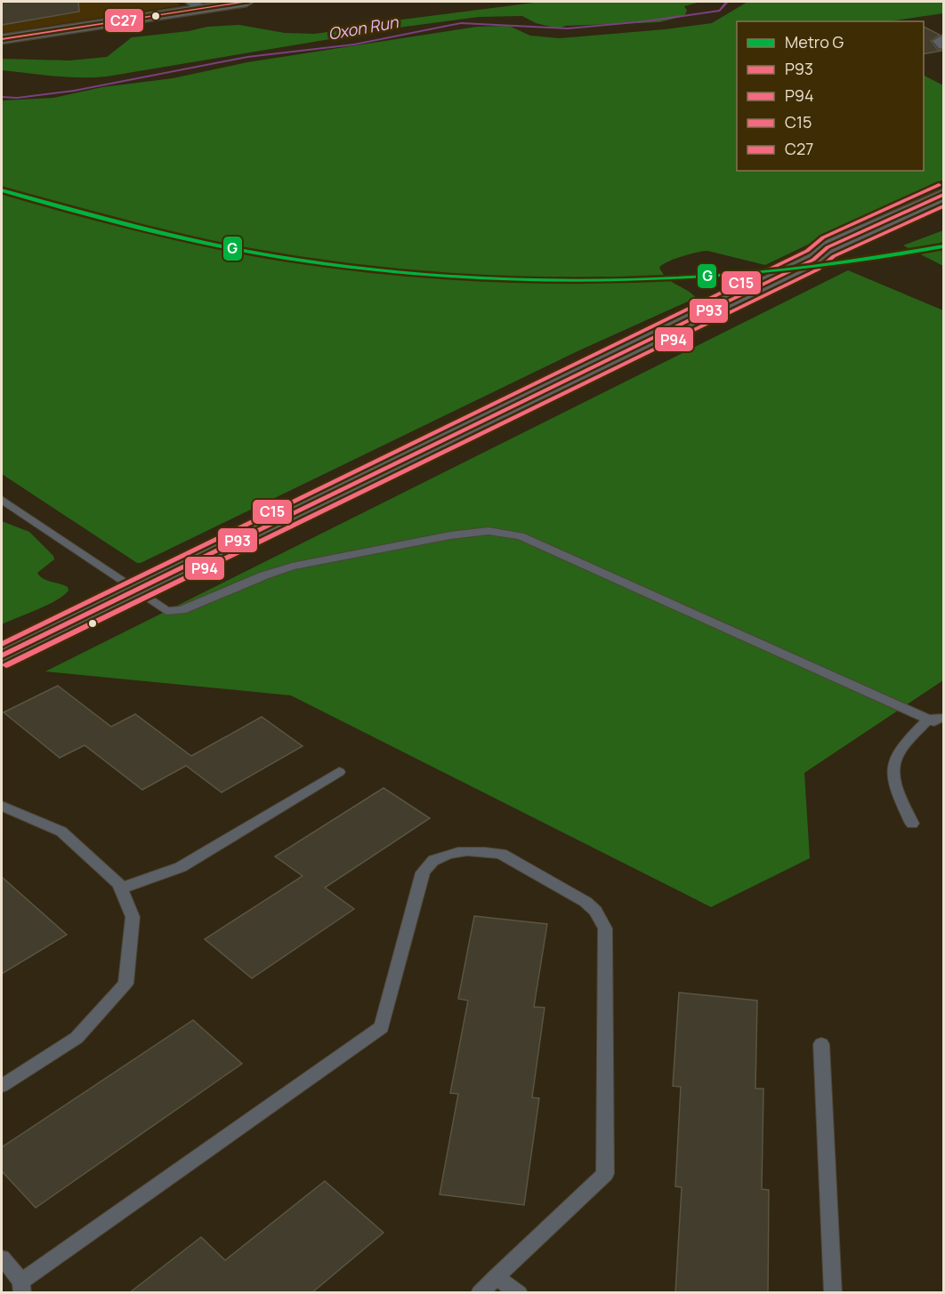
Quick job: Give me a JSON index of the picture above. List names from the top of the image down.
{
  "water": ["Oxon Run"],
  "lines": [
    "transit line C27",
    "transit line C15",
    "metro line G",
    "transit line P93",
    "transit line P94"
  ],
  "legend": [
    "Metro G",
    "P93",
    "P94",
    "C15",
    "C27"
  ]
}
